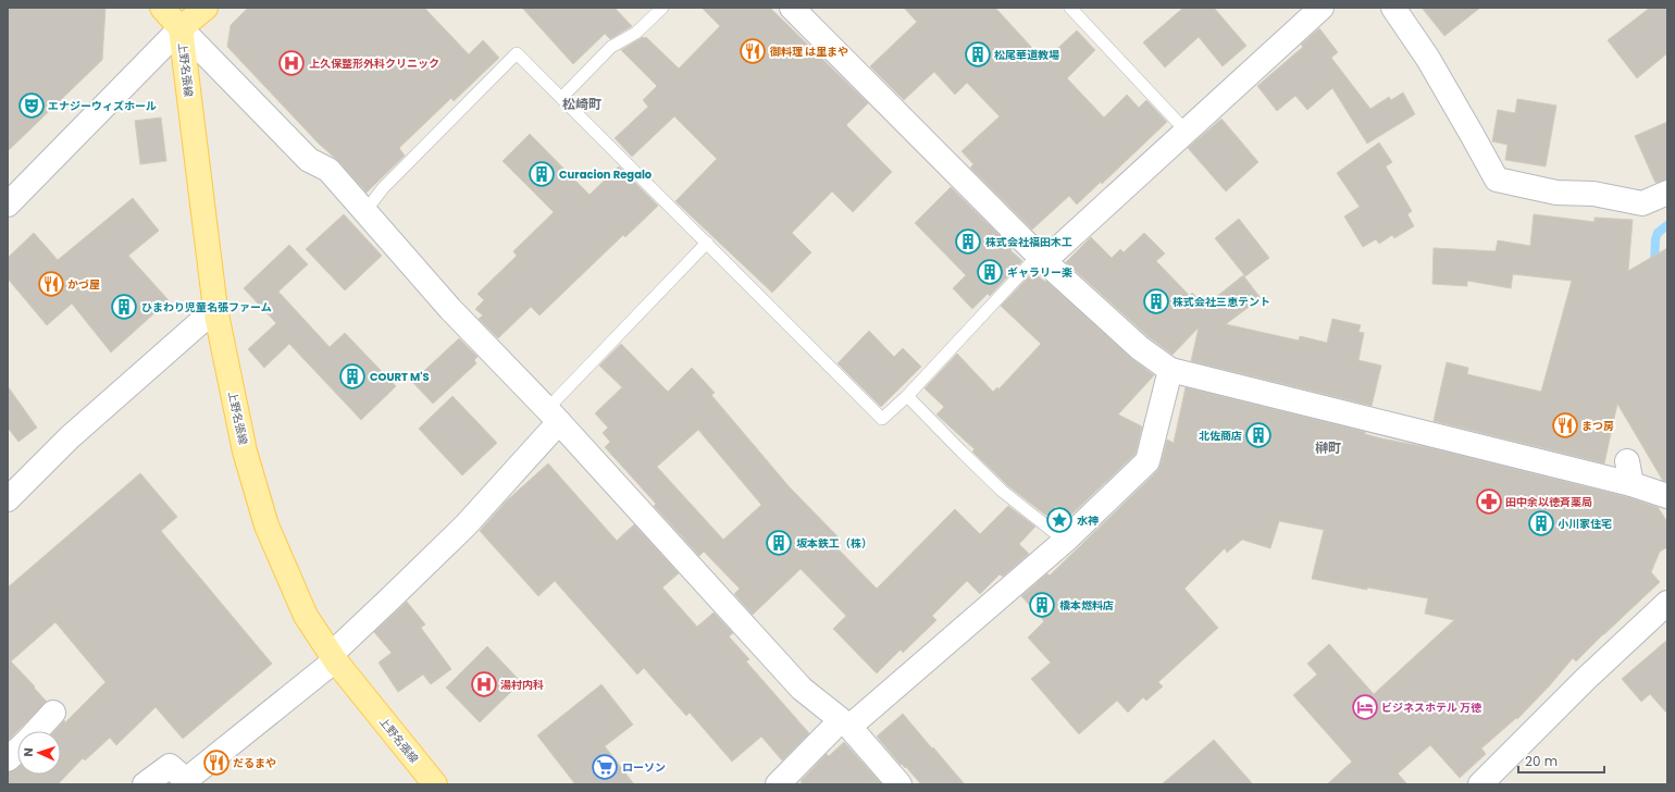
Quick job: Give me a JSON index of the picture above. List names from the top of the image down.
{
  "streets": {
    "main road": ["上野名張線"]
  },
  "districts": ["松崎町", "榊町"],
  "places": {
    "restaurant": [
      "御料理 は里まや",
      "かづ屋",
      "まつ房",
      "だるまや"
    ],
    "building": [
      "松尾華道教場",
      "Curacion Regalo",
      "株式会社福田木工",
      "ギャラリー楽",
      "株式会社三恵テント",
      "ひまわり児童名張ファーム",
      "COURT M'S",
      "北佐商店",
      "小川家住宅",
      "坂本鉄工（株）",
      "橋本燃料店"
    ],
    "hospital": ["上久保整形外科クリニック", "湯村内科"],
    "theatre": ["エナジーウィズホール"],
    "pharmacy": ["田中余以徳斉薬局"],
    "place": ["水神"],
    "hotel": ["ビジネスホテル 万徳"],
    "supermarket": ["ローソン"]
  },
  "scale_bar": "20 m",
  "north": "left"
}
